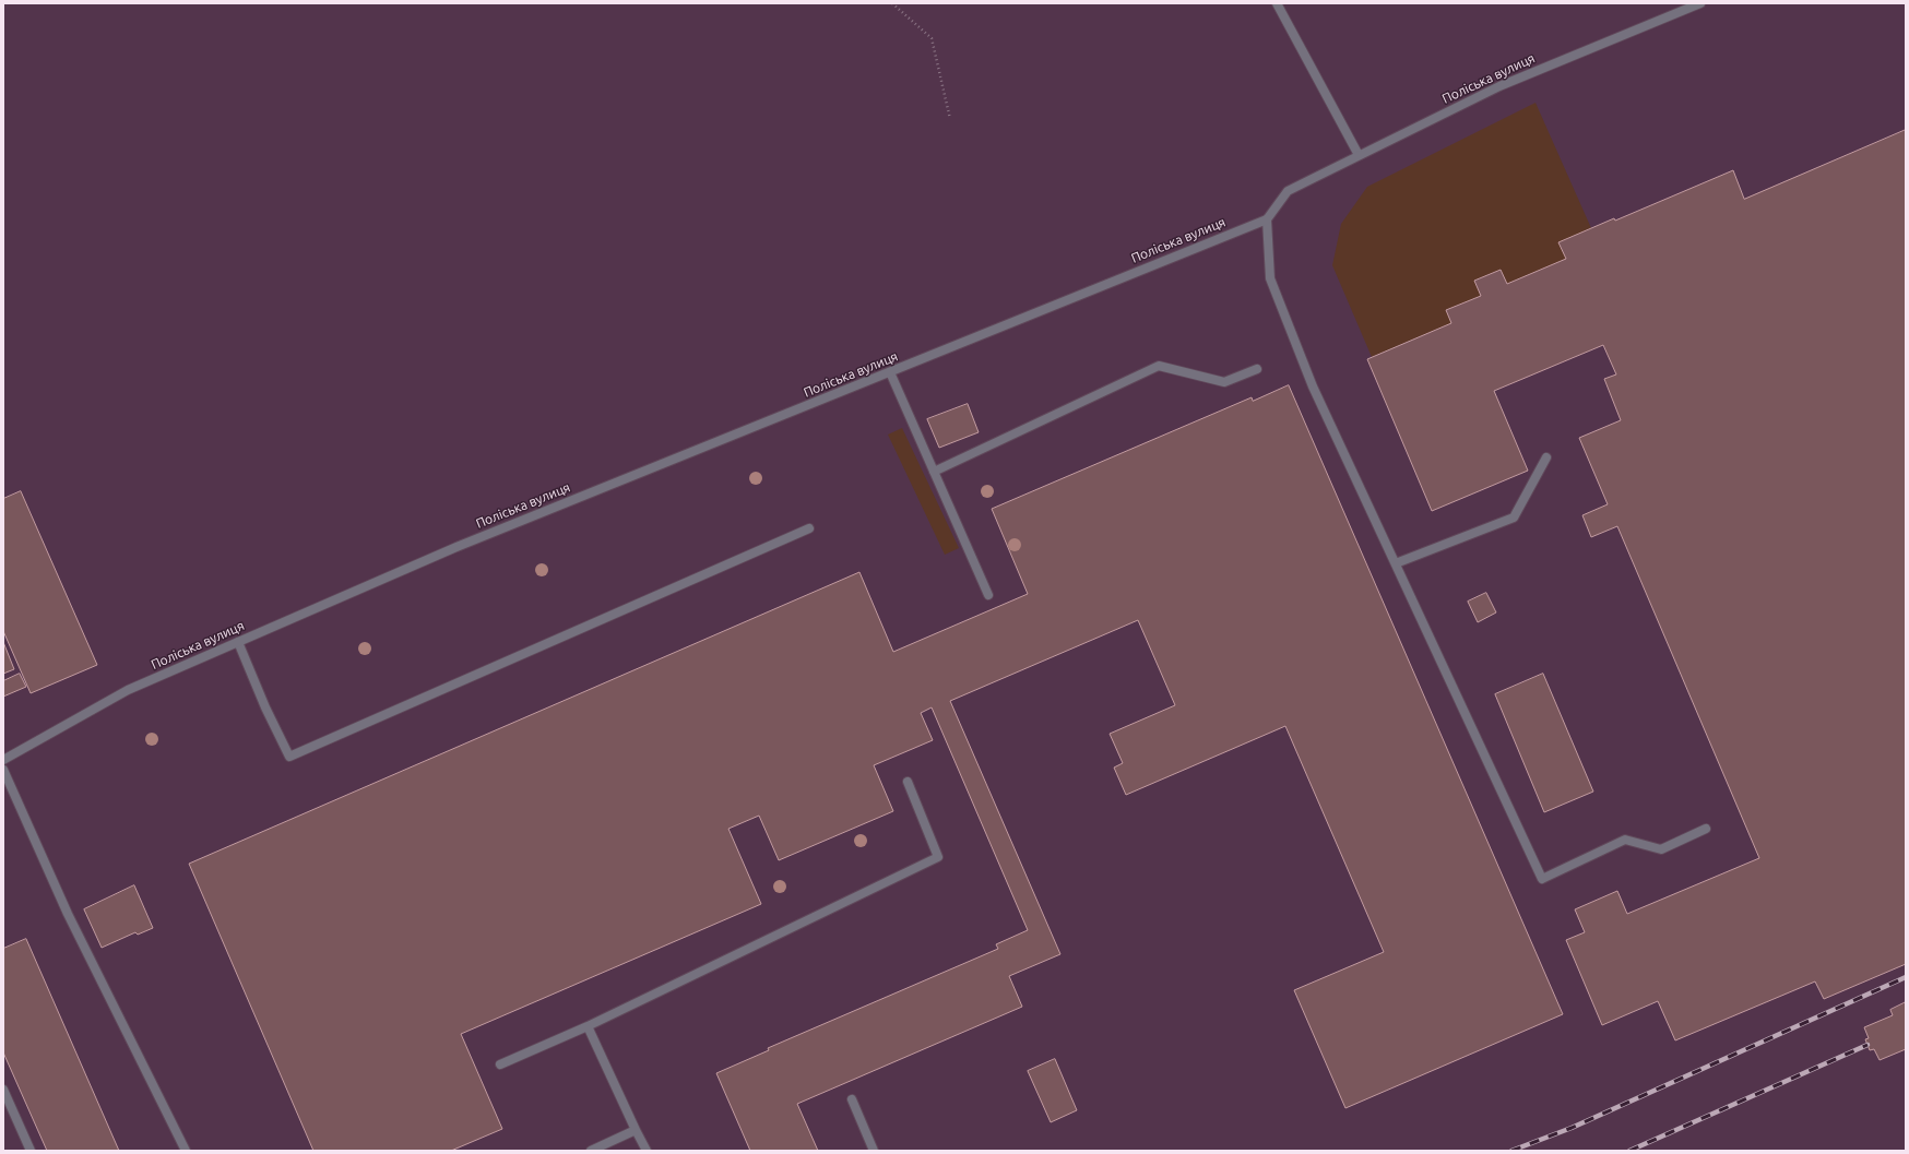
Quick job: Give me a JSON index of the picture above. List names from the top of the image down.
{
  "streets": {
    "street": ["Поліська вулиця"]
  }
}
